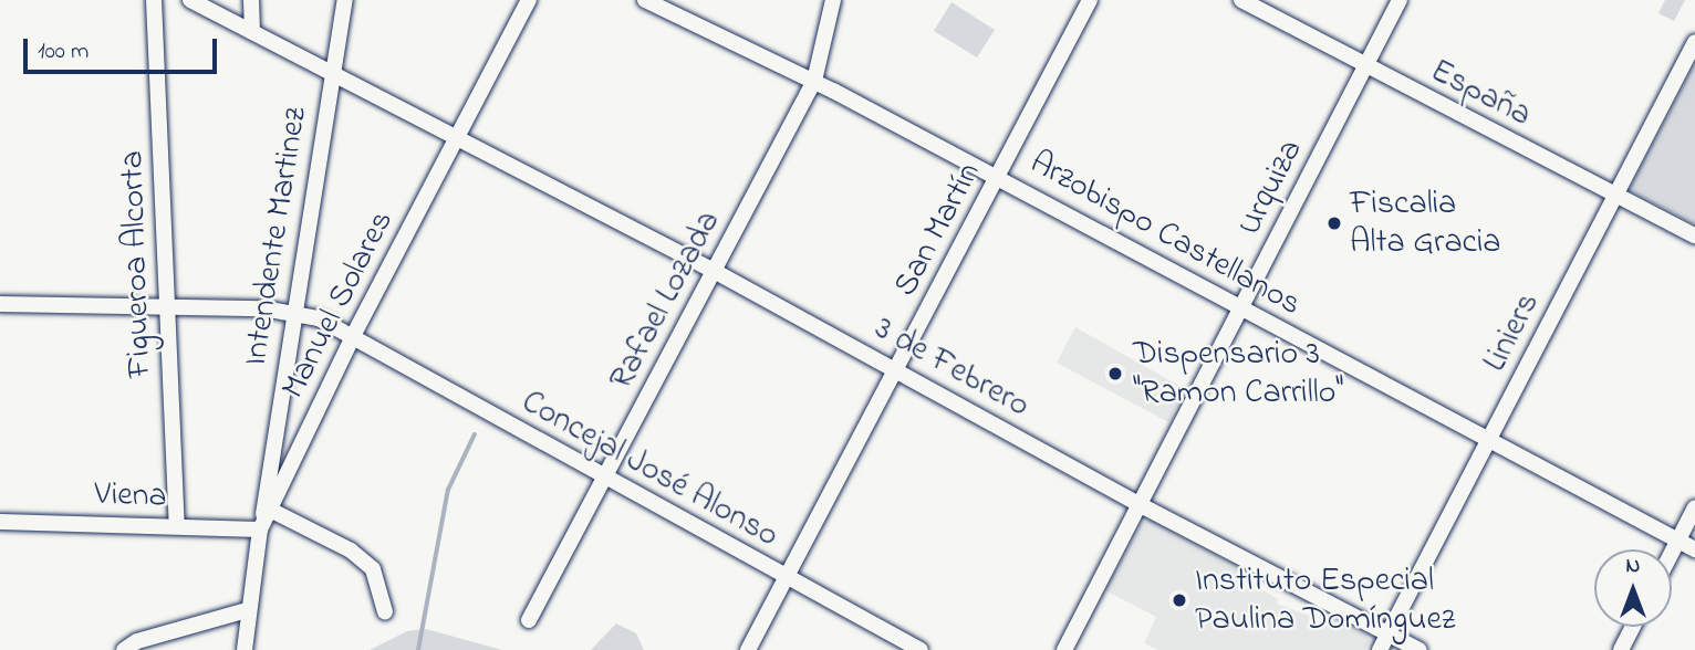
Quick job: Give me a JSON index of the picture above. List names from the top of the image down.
{
  "streets": {
    "street": [
      "España",
      "Urquiza",
      "San Martín",
      "Arzobispo Castellanos",
      "Intendente Martinez",
      "Figueroa Alcorta",
      "Rafael Lozada",
      "Manuel Solares",
      "Liniers",
      "3 de Febrero",
      "Concejal José Alonso",
      "Viena"
    ]
  },
  "crossings": [
    ["España", "Urquiza"],
    ["España", "Liniers"],
    ["Urquiza", "Arzobispo Castellanos"],
    ["Urquiza", "3 de Febrero"],
    ["San Martín", "Arzobispo Castellanos"],
    ["San Martín", "3 de Febrero"],
    ["San Martín", "Concejal José Alonso"],
    ["Arzobispo Castellanos", "Rafael Lozada"],
    ["Arzobispo Castellanos", "Liniers"],
    ["Intendente Martinez", "Manuel Solares"],
    ["Intendente Martinez", "3 de Febrero"],
    ["Intendente Martinez", "Concejal José Alonso"],
    ["Intendente Martinez", "Viena"],
    ["Figueroa Alcorta", "Concejal José Alonso"],
    ["Figueroa Alcorta", "Viena"],
    ["Rafael Lozada", "3 de Febrero"],
    ["Rafael Lozada", "Concejal José Alonso"],
    ["Manuel Solares", "3 de Febrero"],
    ["Manuel Solares", "Concejal José Alonso"],
    ["Manuel Solares", "Viena"],
    ["Liniers", "3 de Febrero"]
  ],
  "places": ["Fiscalia Alta Gracia", "Dispensario 3 \"Ramon Carrillo\"", "Instituto Especial Paulina Domínguez"],
  "scale_bar": "100 m",
  "north": "top"
}
